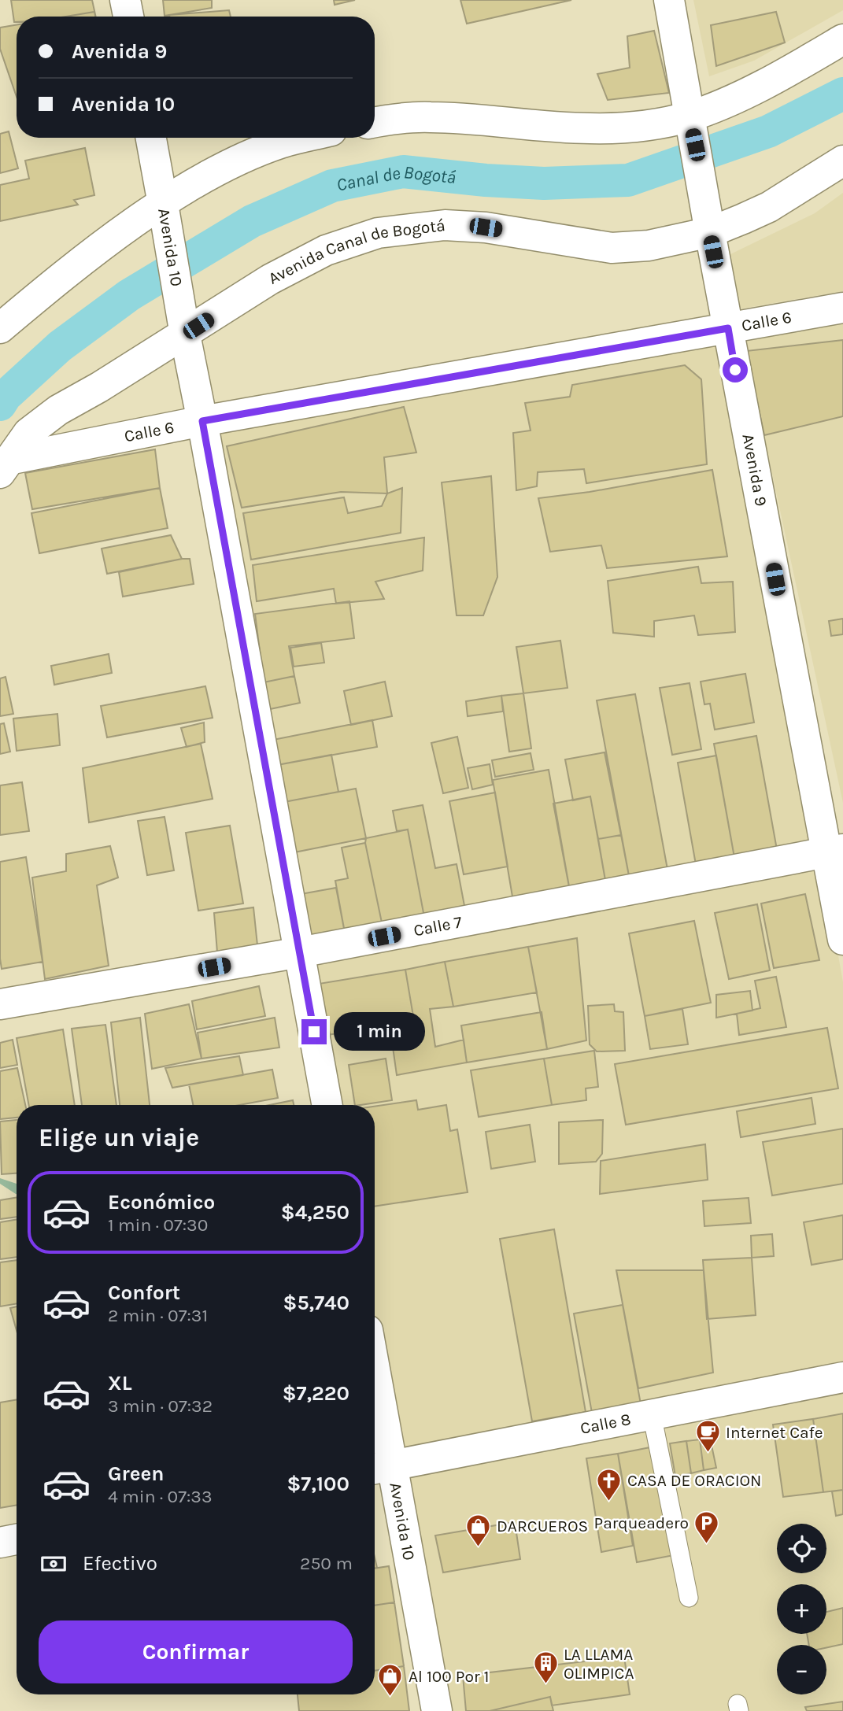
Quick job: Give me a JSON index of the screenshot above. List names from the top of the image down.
{
  "streets": {
    "street": [
      "Avenida 10",
      "Avenida Canal de Bogotá",
      "Calle 6",
      "Avenida 9",
      "Calle 7",
      "Calle 8"
    ]
  },
  "crossings": [
    ["Avenida 10", "Avenida Canal de Bogotá"],
    ["Avenida 10", "Calle 6"],
    ["Avenida 10", "Calle 7"],
    ["Avenida 10", "Calle 8"],
    ["Avenida Canal de Bogotá", "Calle 6"],
    ["Avenida Canal de Bogotá", "Avenida 9"],
    ["Calle 6", "Avenida 9"],
    ["Avenida 9", "Calle 7"]
  ],
  "water": ["Canal de Bogotá"],
  "places": {
    "cafe": ["Internet Cafe"],
    "church": ["CASA DE ORACION"],
    "parking": ["Parqueadero"],
    "shop": ["DARCUEROS", "Al 100 Por 1"],
    "building": ["LA LLAMA OLIMPICA"]
  },
  "page": {
    "banner": ["Avenida 9", "Avenida 10"],
    "bubble": "1 min",
    "heading": "Elige un viaje",
    "list": [
      {
        "name": "Económico",
        "note": "1 min · 07:30",
        "value": "$4,250"
      },
      {
        "name": "Confort",
        "note": "2 min · 07:31",
        "value": "$5,740"
      },
      {
        "name": "XL",
        "note": "3 min · 07:32",
        "value": "$7,220"
      },
      {
        "name": "Green",
        "note": "4 min · 07:33",
        "value": "$7,100"
      }
    ],
    "map_buttons": ["+", "−"],
    "pay": ["Efectivo", "250 m"],
    "buttons": "Confirmar"
  }
}
